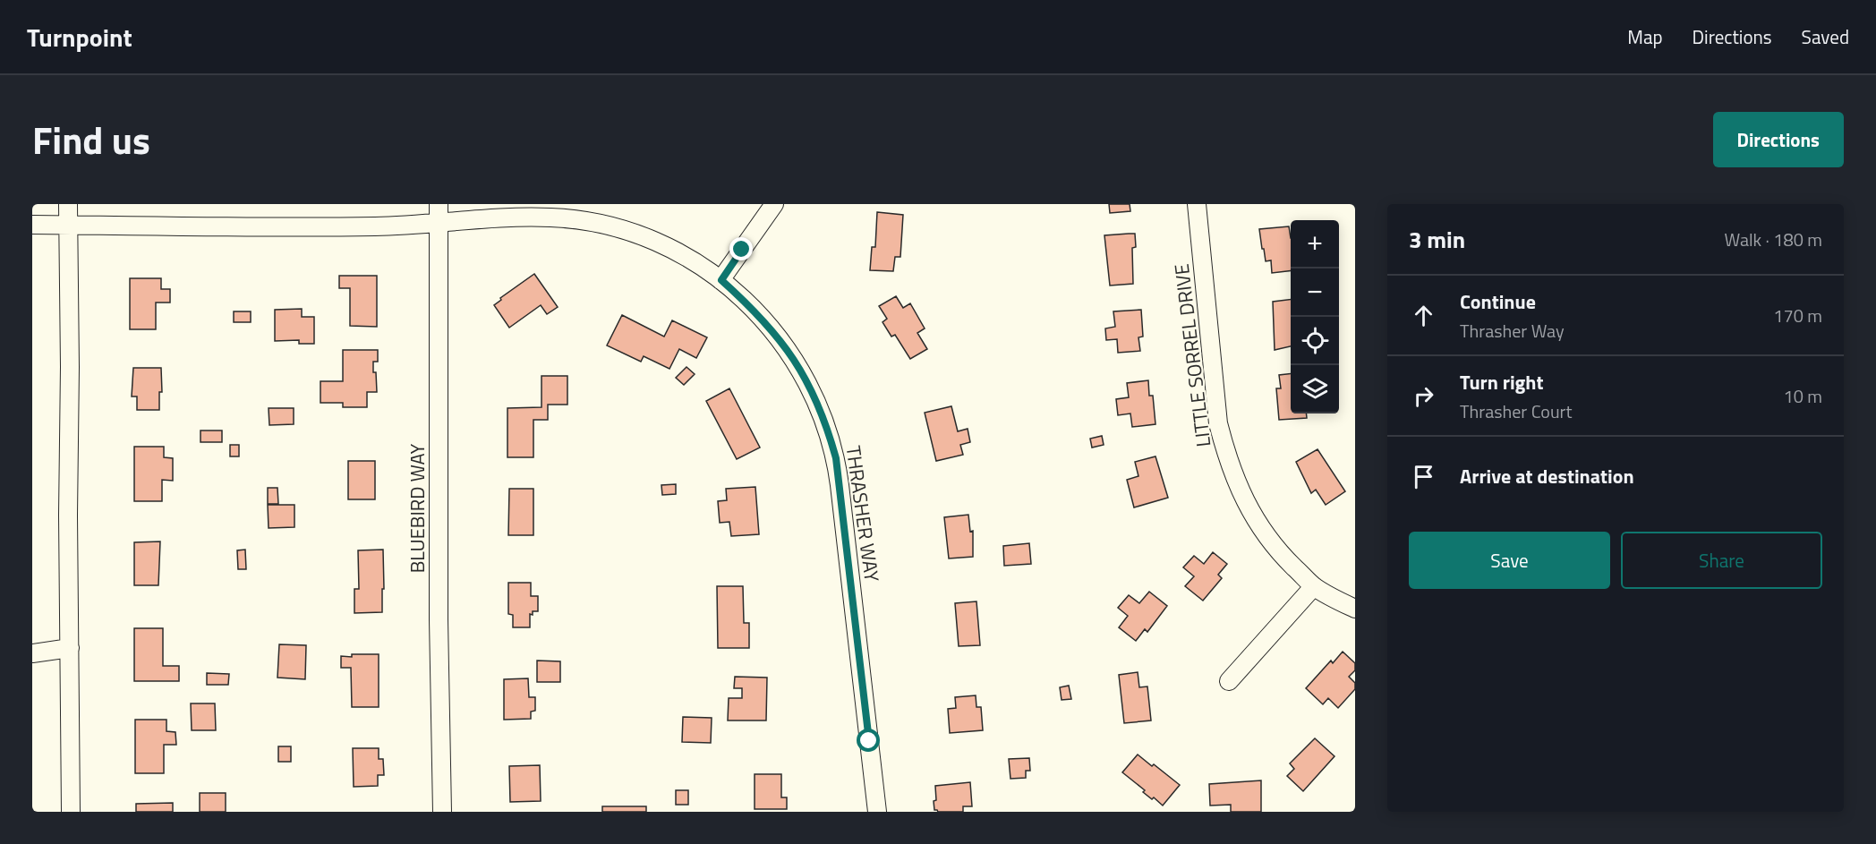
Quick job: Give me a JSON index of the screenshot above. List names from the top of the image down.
{
  "streets": {
    "street": ["LITTLE SORREL DRIVE", "BLUEBIRD WAY", "THRASHER WAY"]
  },
  "crossings": [
    ["BLUEBIRD WAY", "THRASHER WAY"]
  ],
  "page": {
    "header": "Turnpoint",
    "nav": ["Map", "Directions", "Saved"],
    "title": "Find us",
    "buttons": [
      "Directions",
      ["Save", "Share"]
    ],
    "heading": ["3 min", "Walk · 180 m"],
    "map_buttons": ["+", "−"],
    "list": [
      ["Continue", "Thrasher Way", "170 m"],
      ["Turn right", "Thrasher Court", "10 m"],
      "Arrive at destination"
    ]
  }
}
